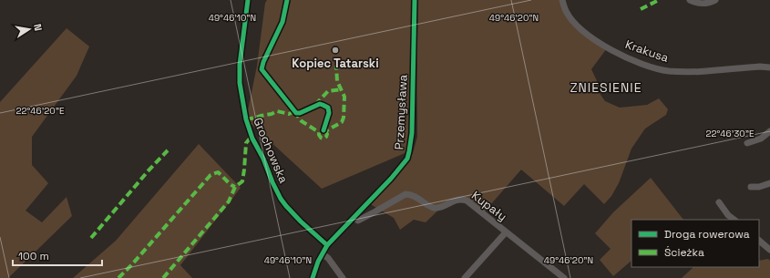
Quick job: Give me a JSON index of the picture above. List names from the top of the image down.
{
  "streets": {
    "street": [
      "Krakusa",
      "Przemysława",
      "Grochowska",
      "Kupały"
    ]
  },
  "crossings": [
    ["Przemysława", "Grochowska"],
    ["Przemysława", "Kupały"]
  ],
  "districts": ["ZNIESIENIE"],
  "places": ["Kopiec Tatarski"],
  "legend": ["Droga rowerowa", "Ścieżka"],
  "scale_bar": "100 m",
  "north": "right",
  "coordinates": [
    "49°46'10\"N",
    "49°46'20\"N",
    "22°46'20\"E",
    "22°46'30\"E"
  ]
}
